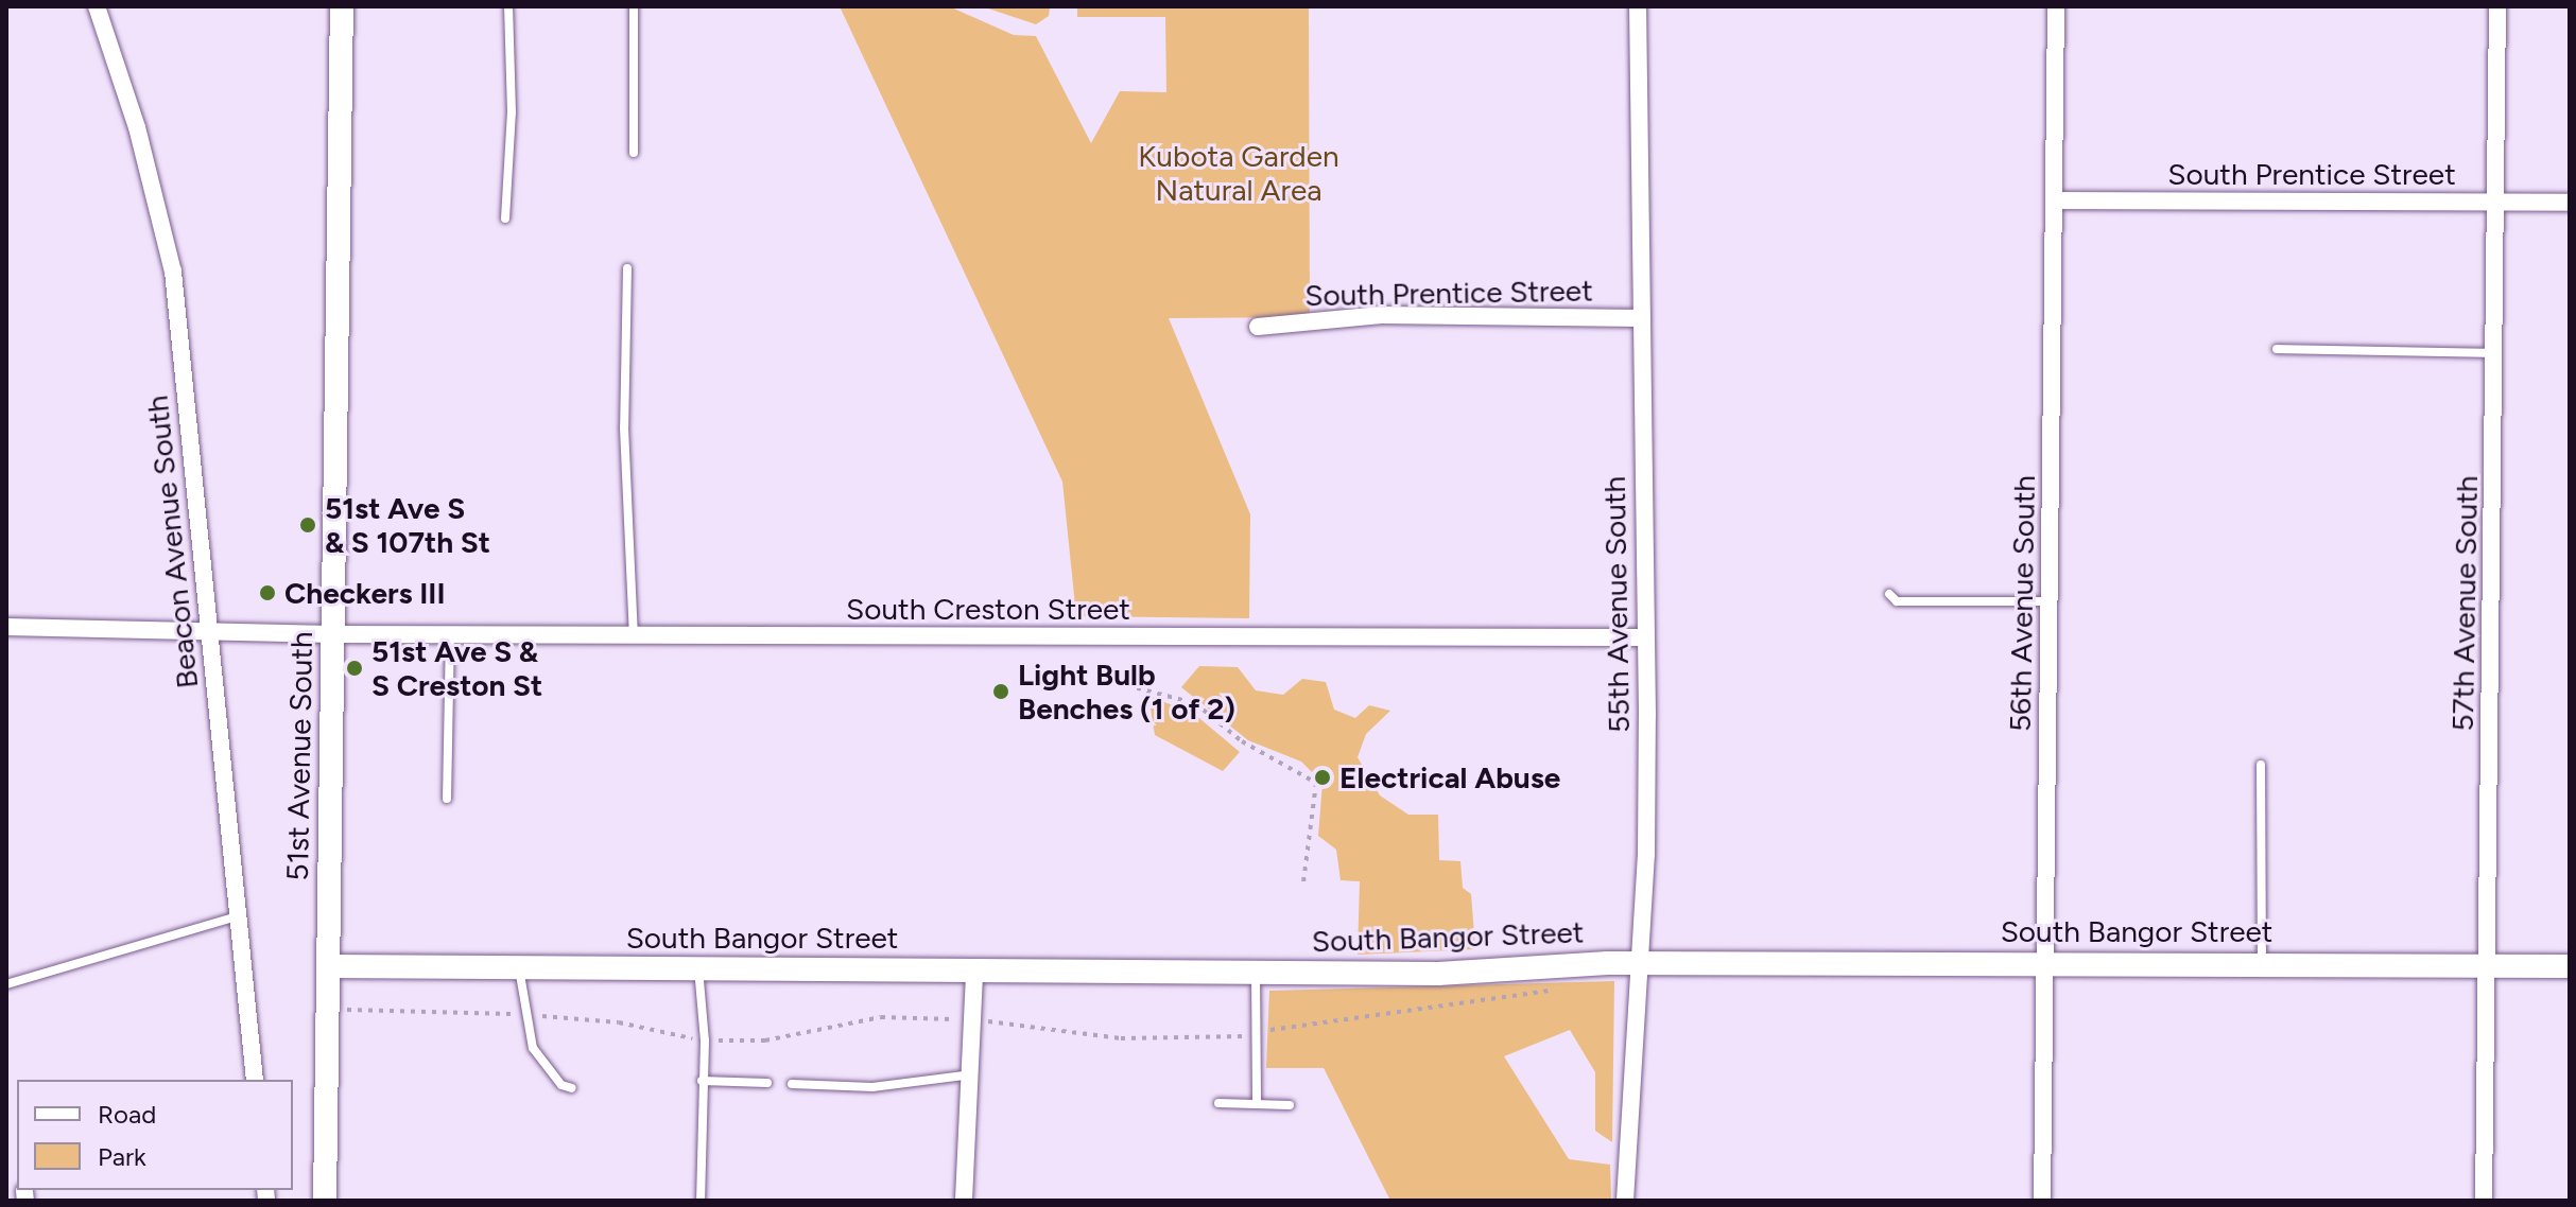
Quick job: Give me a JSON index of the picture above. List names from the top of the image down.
{
  "streets": {
    "street": [
      "South Prentice Street",
      "Beacon Avenue South",
      "56th Avenue South",
      "57th Avenue South",
      "55th Avenue South",
      "South Creston Street",
      "51st Avenue South",
      "South Bangor Street"
    ]
  },
  "crossings": [
    ["South Prentice Street", "56th Avenue South"],
    ["South Prentice Street", "57th Avenue South"],
    ["South Prentice Street", "55th Avenue South"],
    ["Beacon Avenue South", "South Creston Street"],
    ["56th Avenue South", "South Bangor Street"],
    ["57th Avenue South", "South Bangor Street"],
    ["55th Avenue South", "South Creston Street"],
    ["55th Avenue South", "South Bangor Street"],
    ["South Creston Street", "51st Avenue South"],
    ["51st Avenue South", "South Bangor Street"]
  ],
  "parks": ["Kubota Garden Natural Area"],
  "places": [
    "51st Ave S & S 107th St",
    "Checkers III",
    "51st Ave S & S Creston St",
    "Light Bulb Benches (1 of 2)",
    "Electrical Abuse"
  ],
  "legend": ["Road", "Park"]
}
